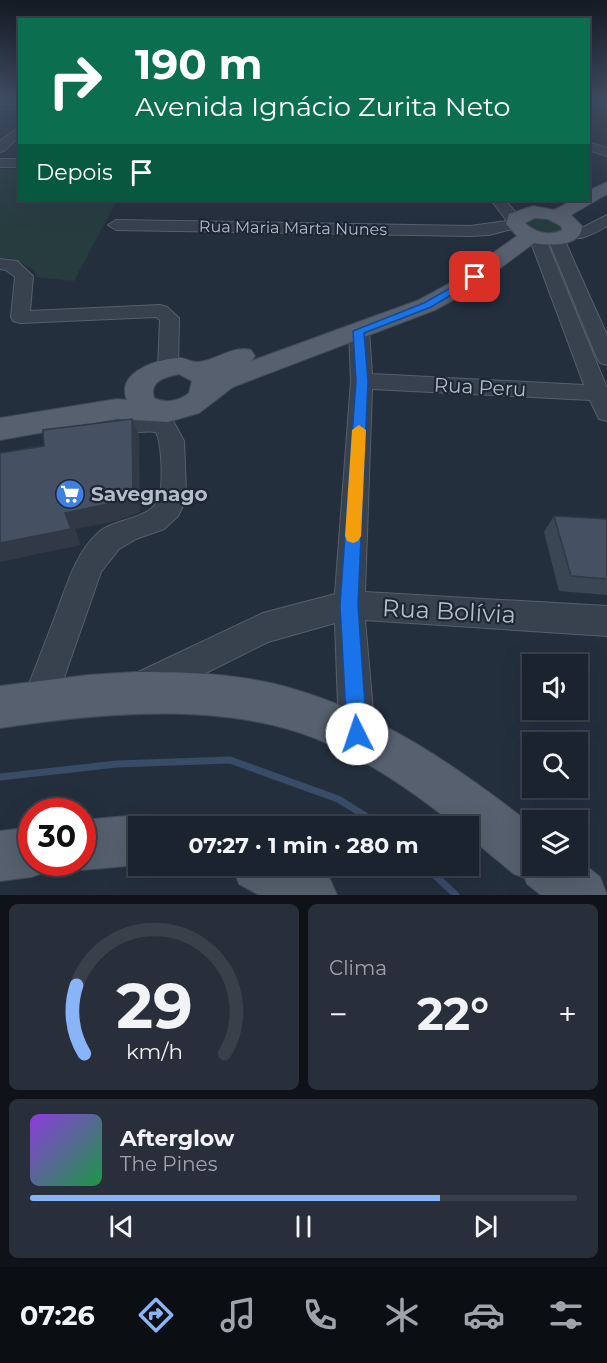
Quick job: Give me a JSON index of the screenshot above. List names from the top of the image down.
{
  "streets": {
    "street": ["Rua Maria Marta Nunes", "Rua Peru", "Rua Bolívia"]
  },
  "places": {
    "supermarket": ["Savegnago"]
  },
  "page": {
    "turn": ["190 m", "Avenida Ignácio Zurita Neto"],
    "then": "Depois",
    "limit": "30",
    "trip": "07:27 · 1 min · 280 m",
    "tile": "Clima",
    "heat": ["−", "22°", "+"],
    "song": ["Afterglow", "The Pines"],
    "tabs": "07:26",
    "gauge": ["29", "km/h"]
  }
}
